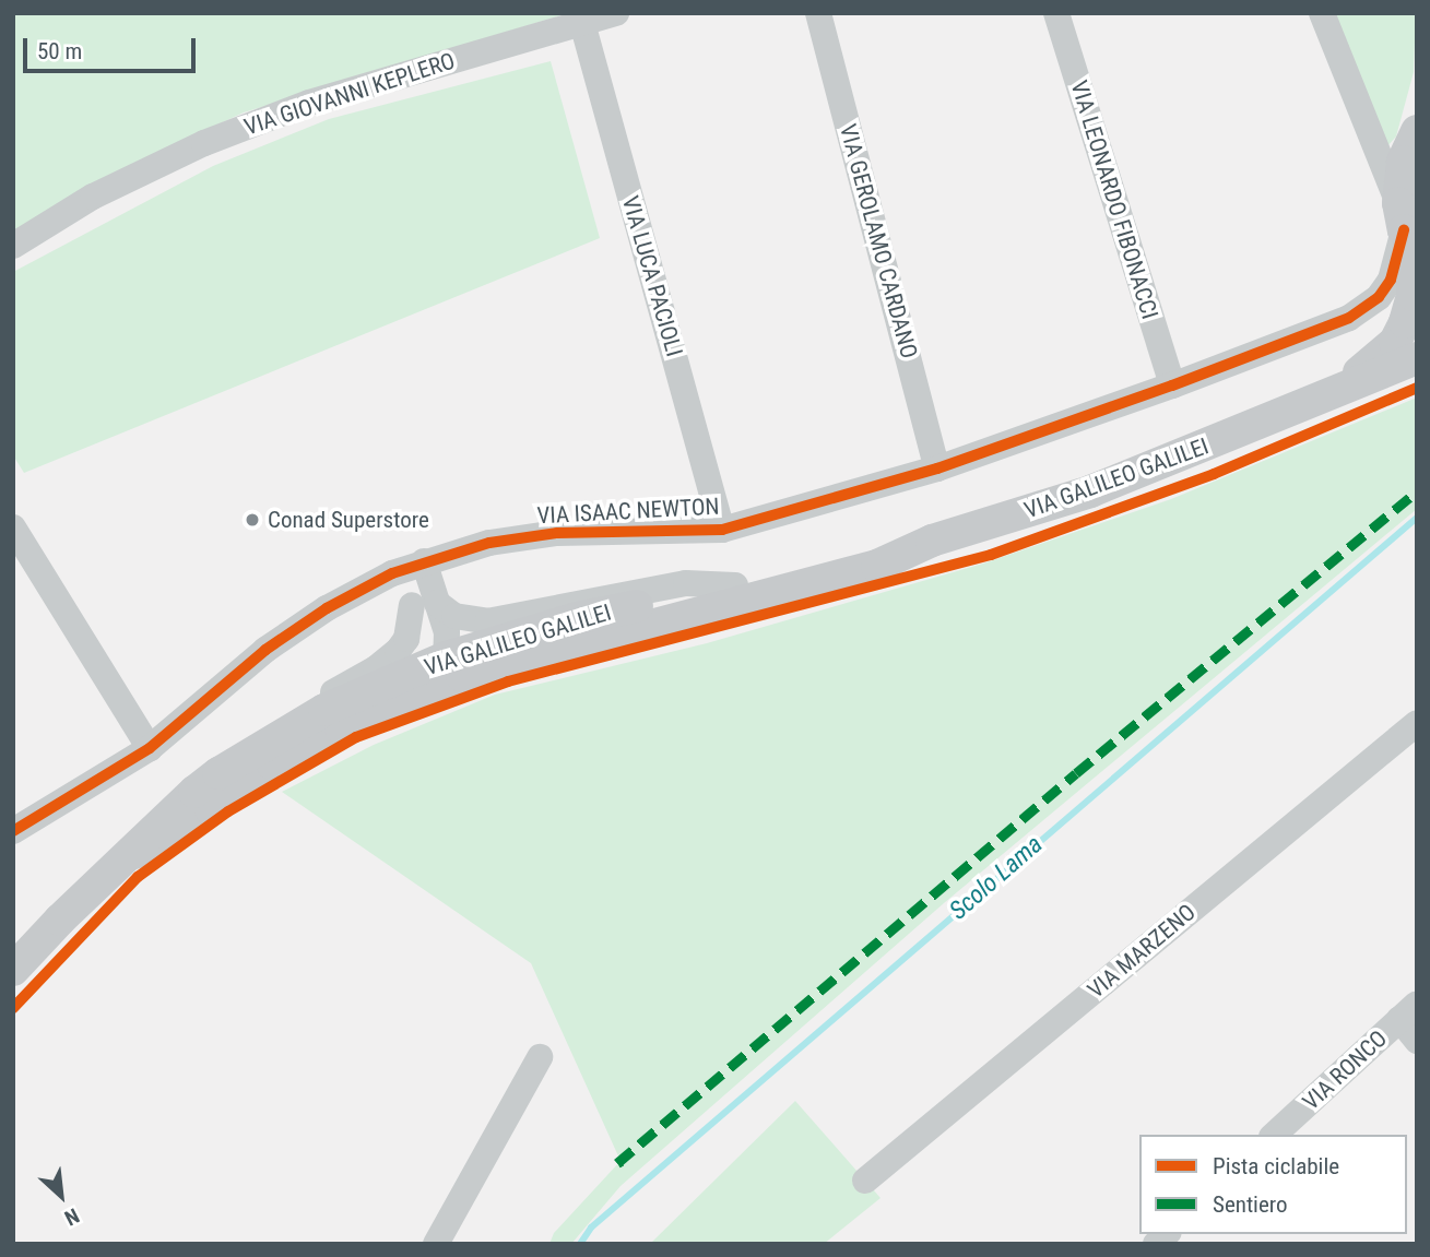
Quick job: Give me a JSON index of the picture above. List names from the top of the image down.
{
  "streets": {
    "main road": ["VIA GALILEO GALILEI"],
    "street": [
      "VIA GIOVANNI KEPLERO",
      "VIA LEONARDO FIBONACCI",
      "VIA GEROLAMO CARDANO",
      "VIA LUCA PACIOLI",
      "VIA ISAAC NEWTON",
      "VIA MARZENO",
      "VIA RONCO"
    ]
  },
  "crossings": [
    ["VIA GIOVANNI KEPLERO", "VIA LUCA PACIOLI"],
    ["VIA LEONARDO FIBONACCI", "VIA ISAAC NEWTON"],
    ["VIA GEROLAMO CARDANO", "VIA ISAAC NEWTON"],
    ["VIA LUCA PACIOLI", "VIA ISAAC NEWTON"],
    ["VIA GALILEO GALILEI", "VIA ISAAC NEWTON"]
  ],
  "water": ["Scolo Lama"],
  "places": ["Conad Superstore"],
  "legend": ["Pista ciclabile", "Sentiero"],
  "scale_bar": "50 m",
  "north": "bottom right"
}
